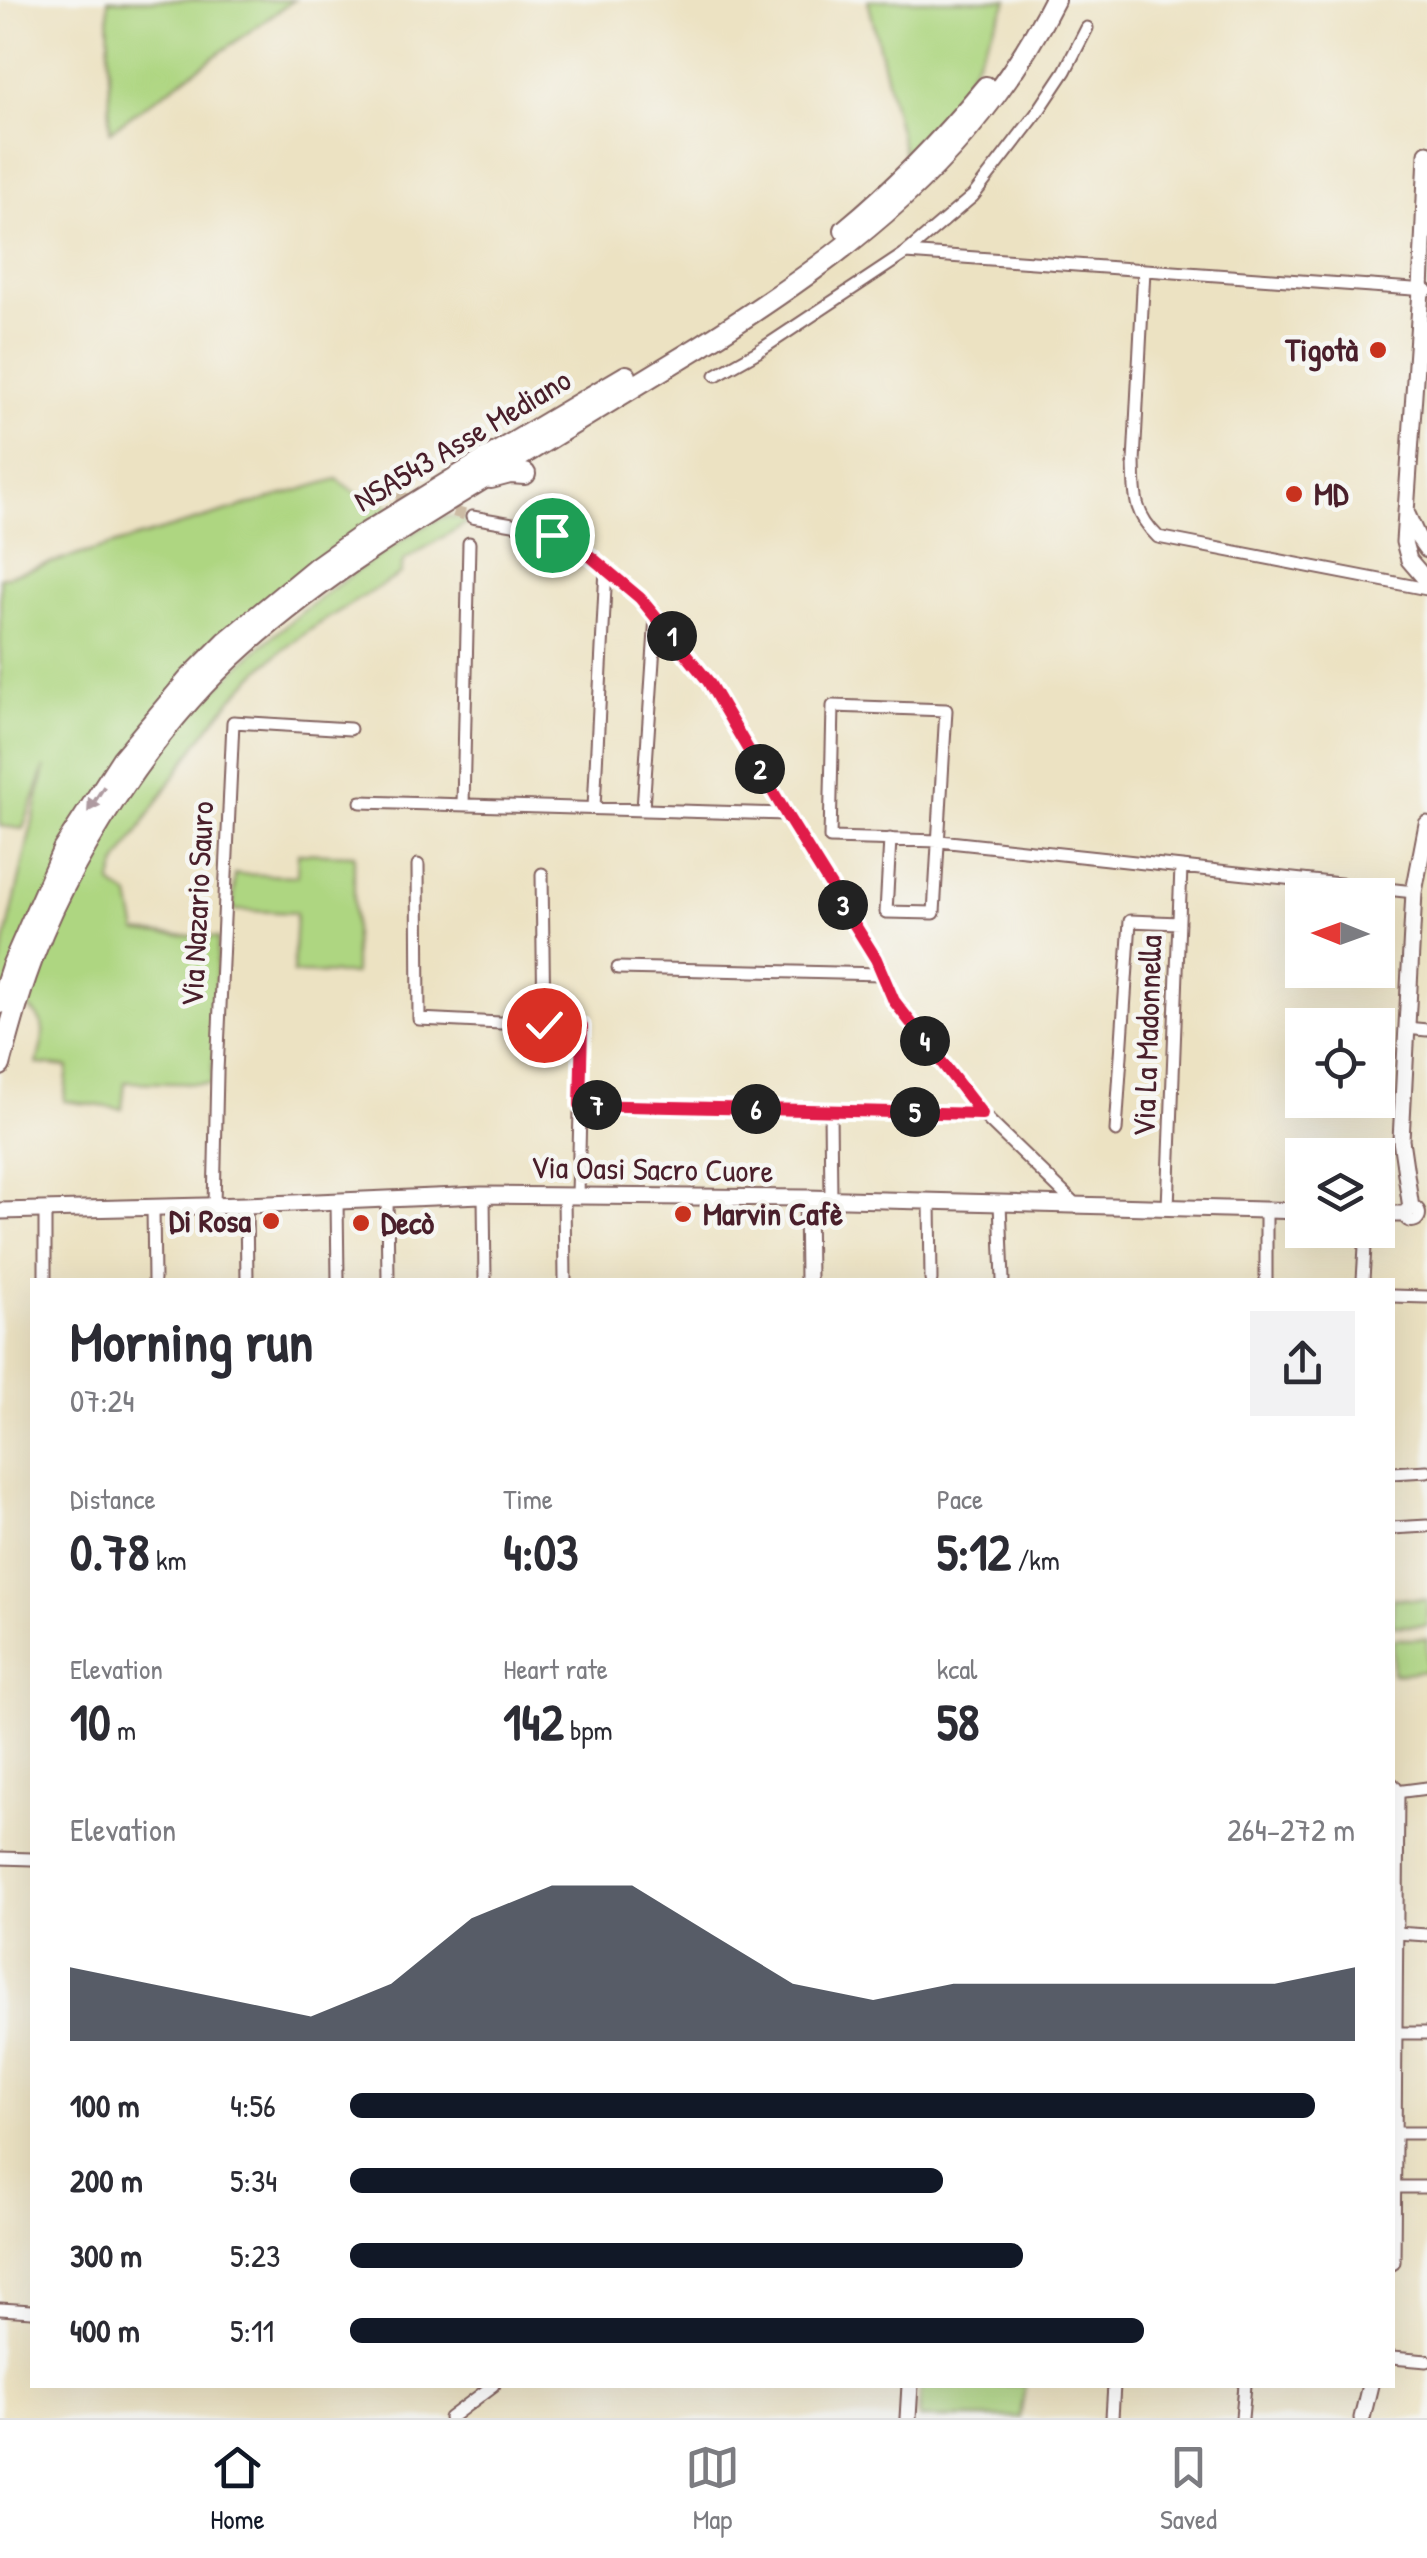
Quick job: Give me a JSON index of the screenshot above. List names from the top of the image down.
{
  "streets": {
    "highway": ["NSA543 Asse Mediano"],
    "street": ["Via Nazario Sauro", "Via La Madonnella", "Via Oasi Sacro Cuore"]
  },
  "crossings": [
    ["Via Nazario Sauro", "Via Oasi Sacro Cuore"],
    ["Via La Madonnella", "Via Oasi Sacro Cuore"]
  ],
  "places": [
    "Tigotà",
    "MD",
    "Marvin Cafè",
    "Di Rosa",
    "Decò"
  ],
  "north": "left",
  "page": {
    "pins": [
      "1",
      "2",
      "3",
      "4",
      "7",
      "6",
      "5"
    ],
    "heading": ["Morning run", "07:24"],
    "stats": [
      ["Distance", "0.78 km"],
      ["Time", "4:03"],
      ["Pace", "5:12 /km"],
      ["Elevation", "10 m"],
      ["Heart rate", "142 bpm"],
      ["kcal", "58"]
    ],
    "chart": ["Elevation", "264–272 m"],
    "list": [
      {
        "name": "100 m",
        "note": "4:56"
      },
      {
        "name": "200 m",
        "note": "5:34"
      },
      {
        "name": "300 m",
        "note": "5:23"
      },
      {
        "name": "400 m",
        "note": "5:11"
      }
    ],
    "tabs": ["Home", "Map", "Saved"]
  }
}
